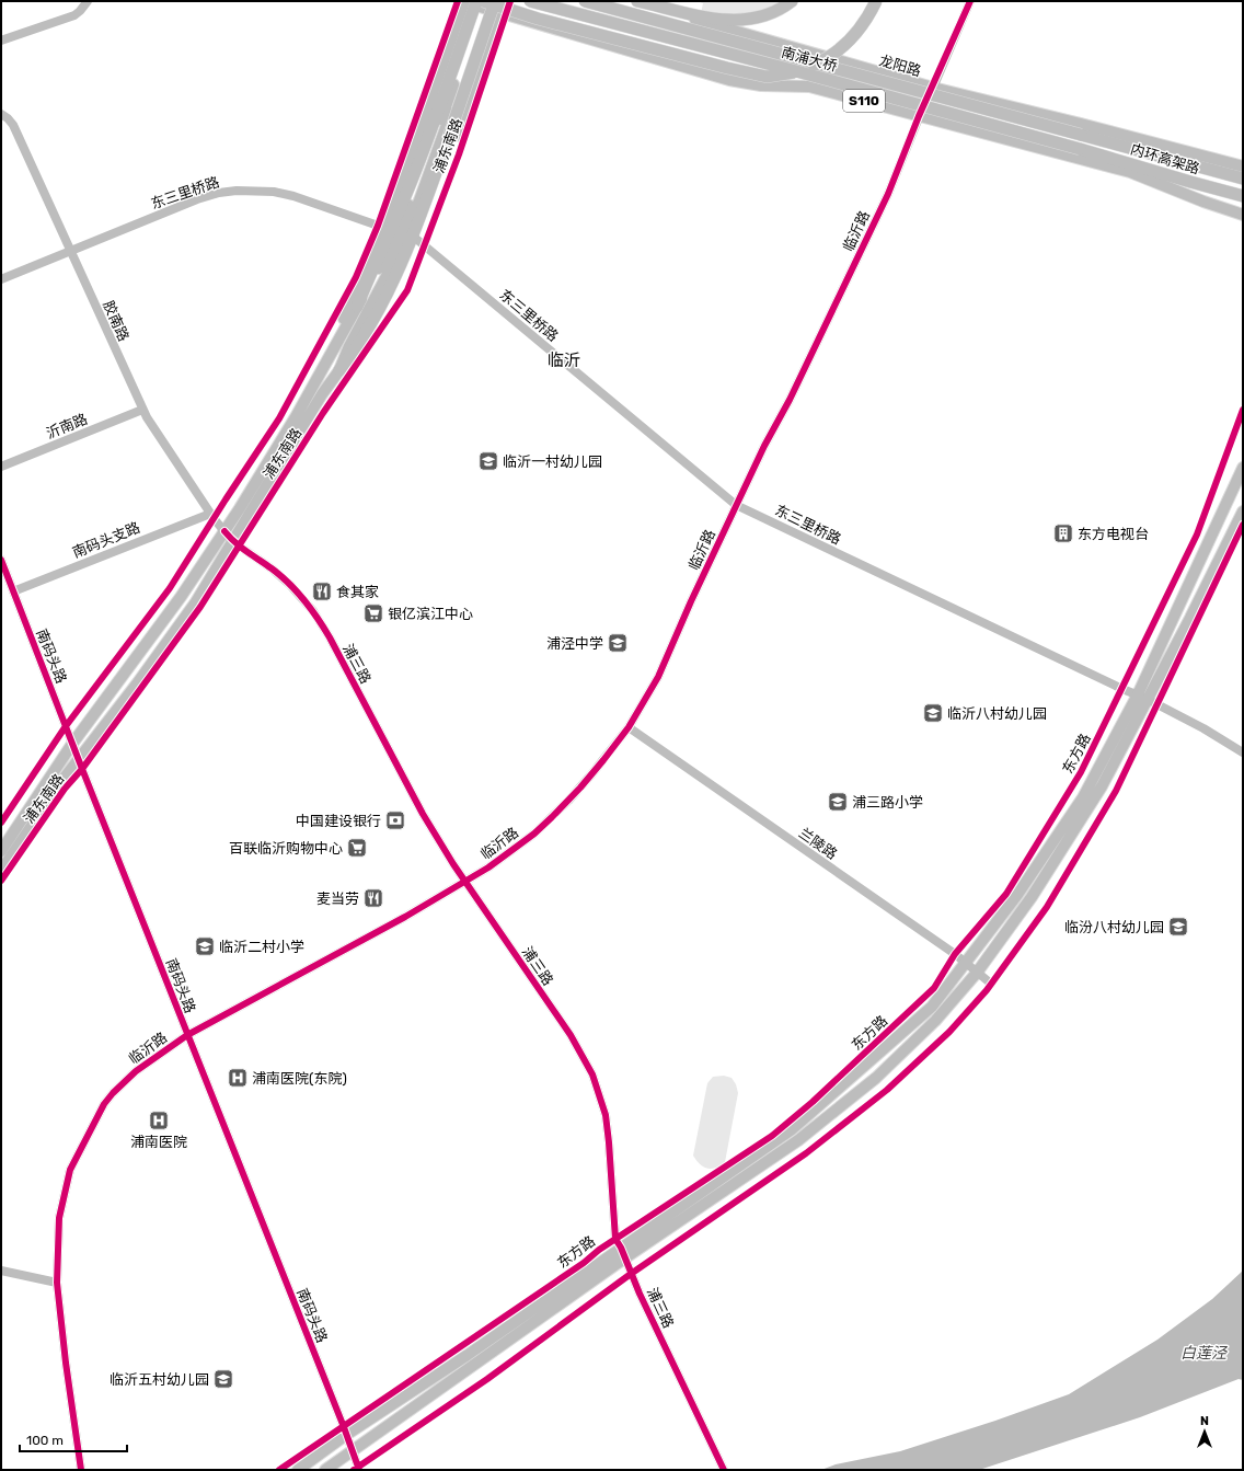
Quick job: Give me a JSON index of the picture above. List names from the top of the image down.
{
  "streets": {
    "highway": ["南浦大桥", "内环高架路"],
    "main road": [
      "龙阳路",
      "S110",
      "浦东南路",
      "东方路"
    ],
    "street": [
      "东三里桥路",
      "临沂路",
      "胶南路",
      "沂南路",
      "南码头支路",
      "南码头路",
      "浦三路",
      "兰陵路"
    ]
  },
  "crossings": [
    ["南浦大桥", "内环高架路"],
    ["龙阳路", "临沂路"],
    ["S110", "浦东南路"],
    ["S110", "临沂路"],
    ["浦东南路", "东三里桥路"],
    ["浦东南路", "胶南路"],
    ["浦东南路", "南码头路"],
    ["浦东南路", "浦三路"],
    ["东三里桥路", "临沂路"],
    ["东三里桥路", "胶南路"],
    ["东三里桥路", "东方路"],
    ["临沂路", "南码头路"],
    ["临沂路", "浦三路"],
    ["临沂路", "兰陵路"],
    ["胶南路", "沂南路"],
    ["胶南路", "南码头支路"],
    ["胶南路", "浦三路"],
    ["南码头支路", "南码头路"],
    ["南码头路", "东方路"],
    ["浦三路", "东方路"],
    ["东方路", "兰陵路"]
  ],
  "districts": ["临沂"],
  "water": ["白莲泾"],
  "places": {
    "school or university": [
      "临沂一村幼儿园",
      "浦泾中学",
      "临沂八村幼儿园",
      "浦三路小学",
      "临汾八村幼儿园",
      "临沂二村小学",
      "临沂五村幼儿园"
    ],
    "building": ["东方电视台"],
    "restaurant": ["食其家", "麦当劳"],
    "supermarket": ["银亿滨江中心", "百联临沂购物中心"],
    "bank": ["中国建设银行"],
    "hospital": ["浦南医院(东院)", "浦南医院"]
  },
  "scale_bar": "100 m",
  "north": "top"
}
